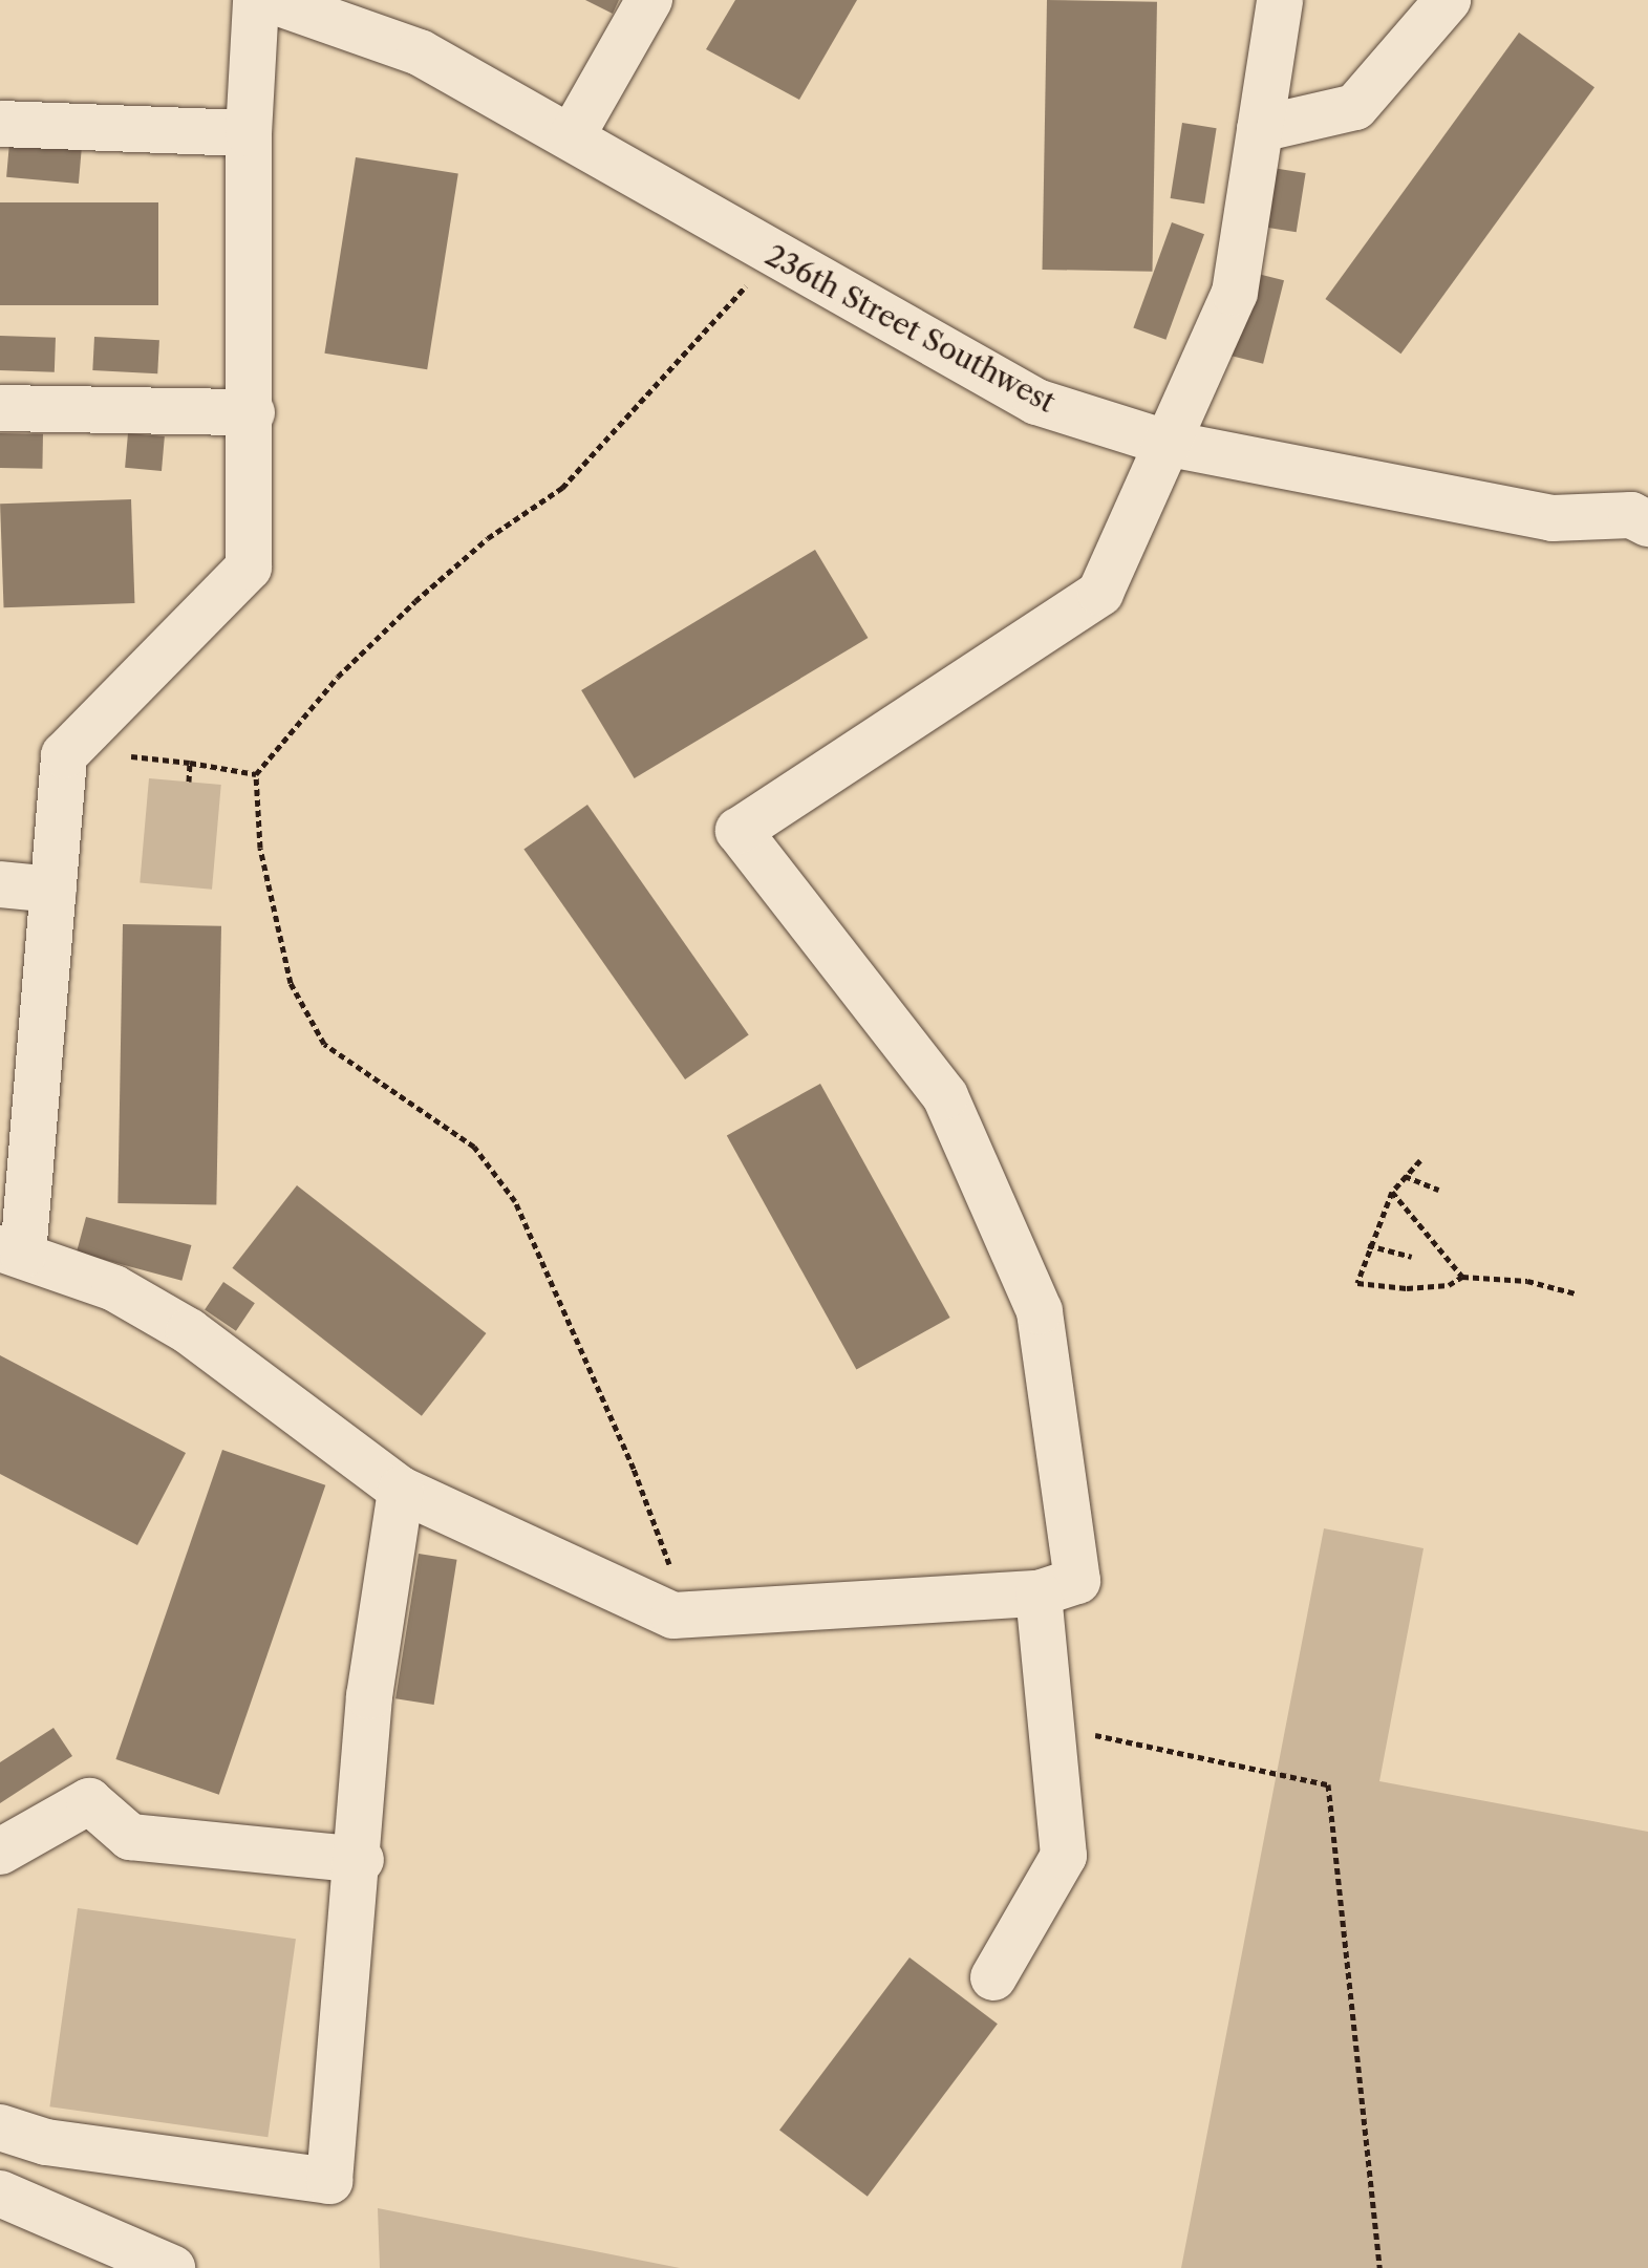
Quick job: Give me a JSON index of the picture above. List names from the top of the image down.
{
  "streets": {
    "street": ["236th Street Southwest"]
  }
}
